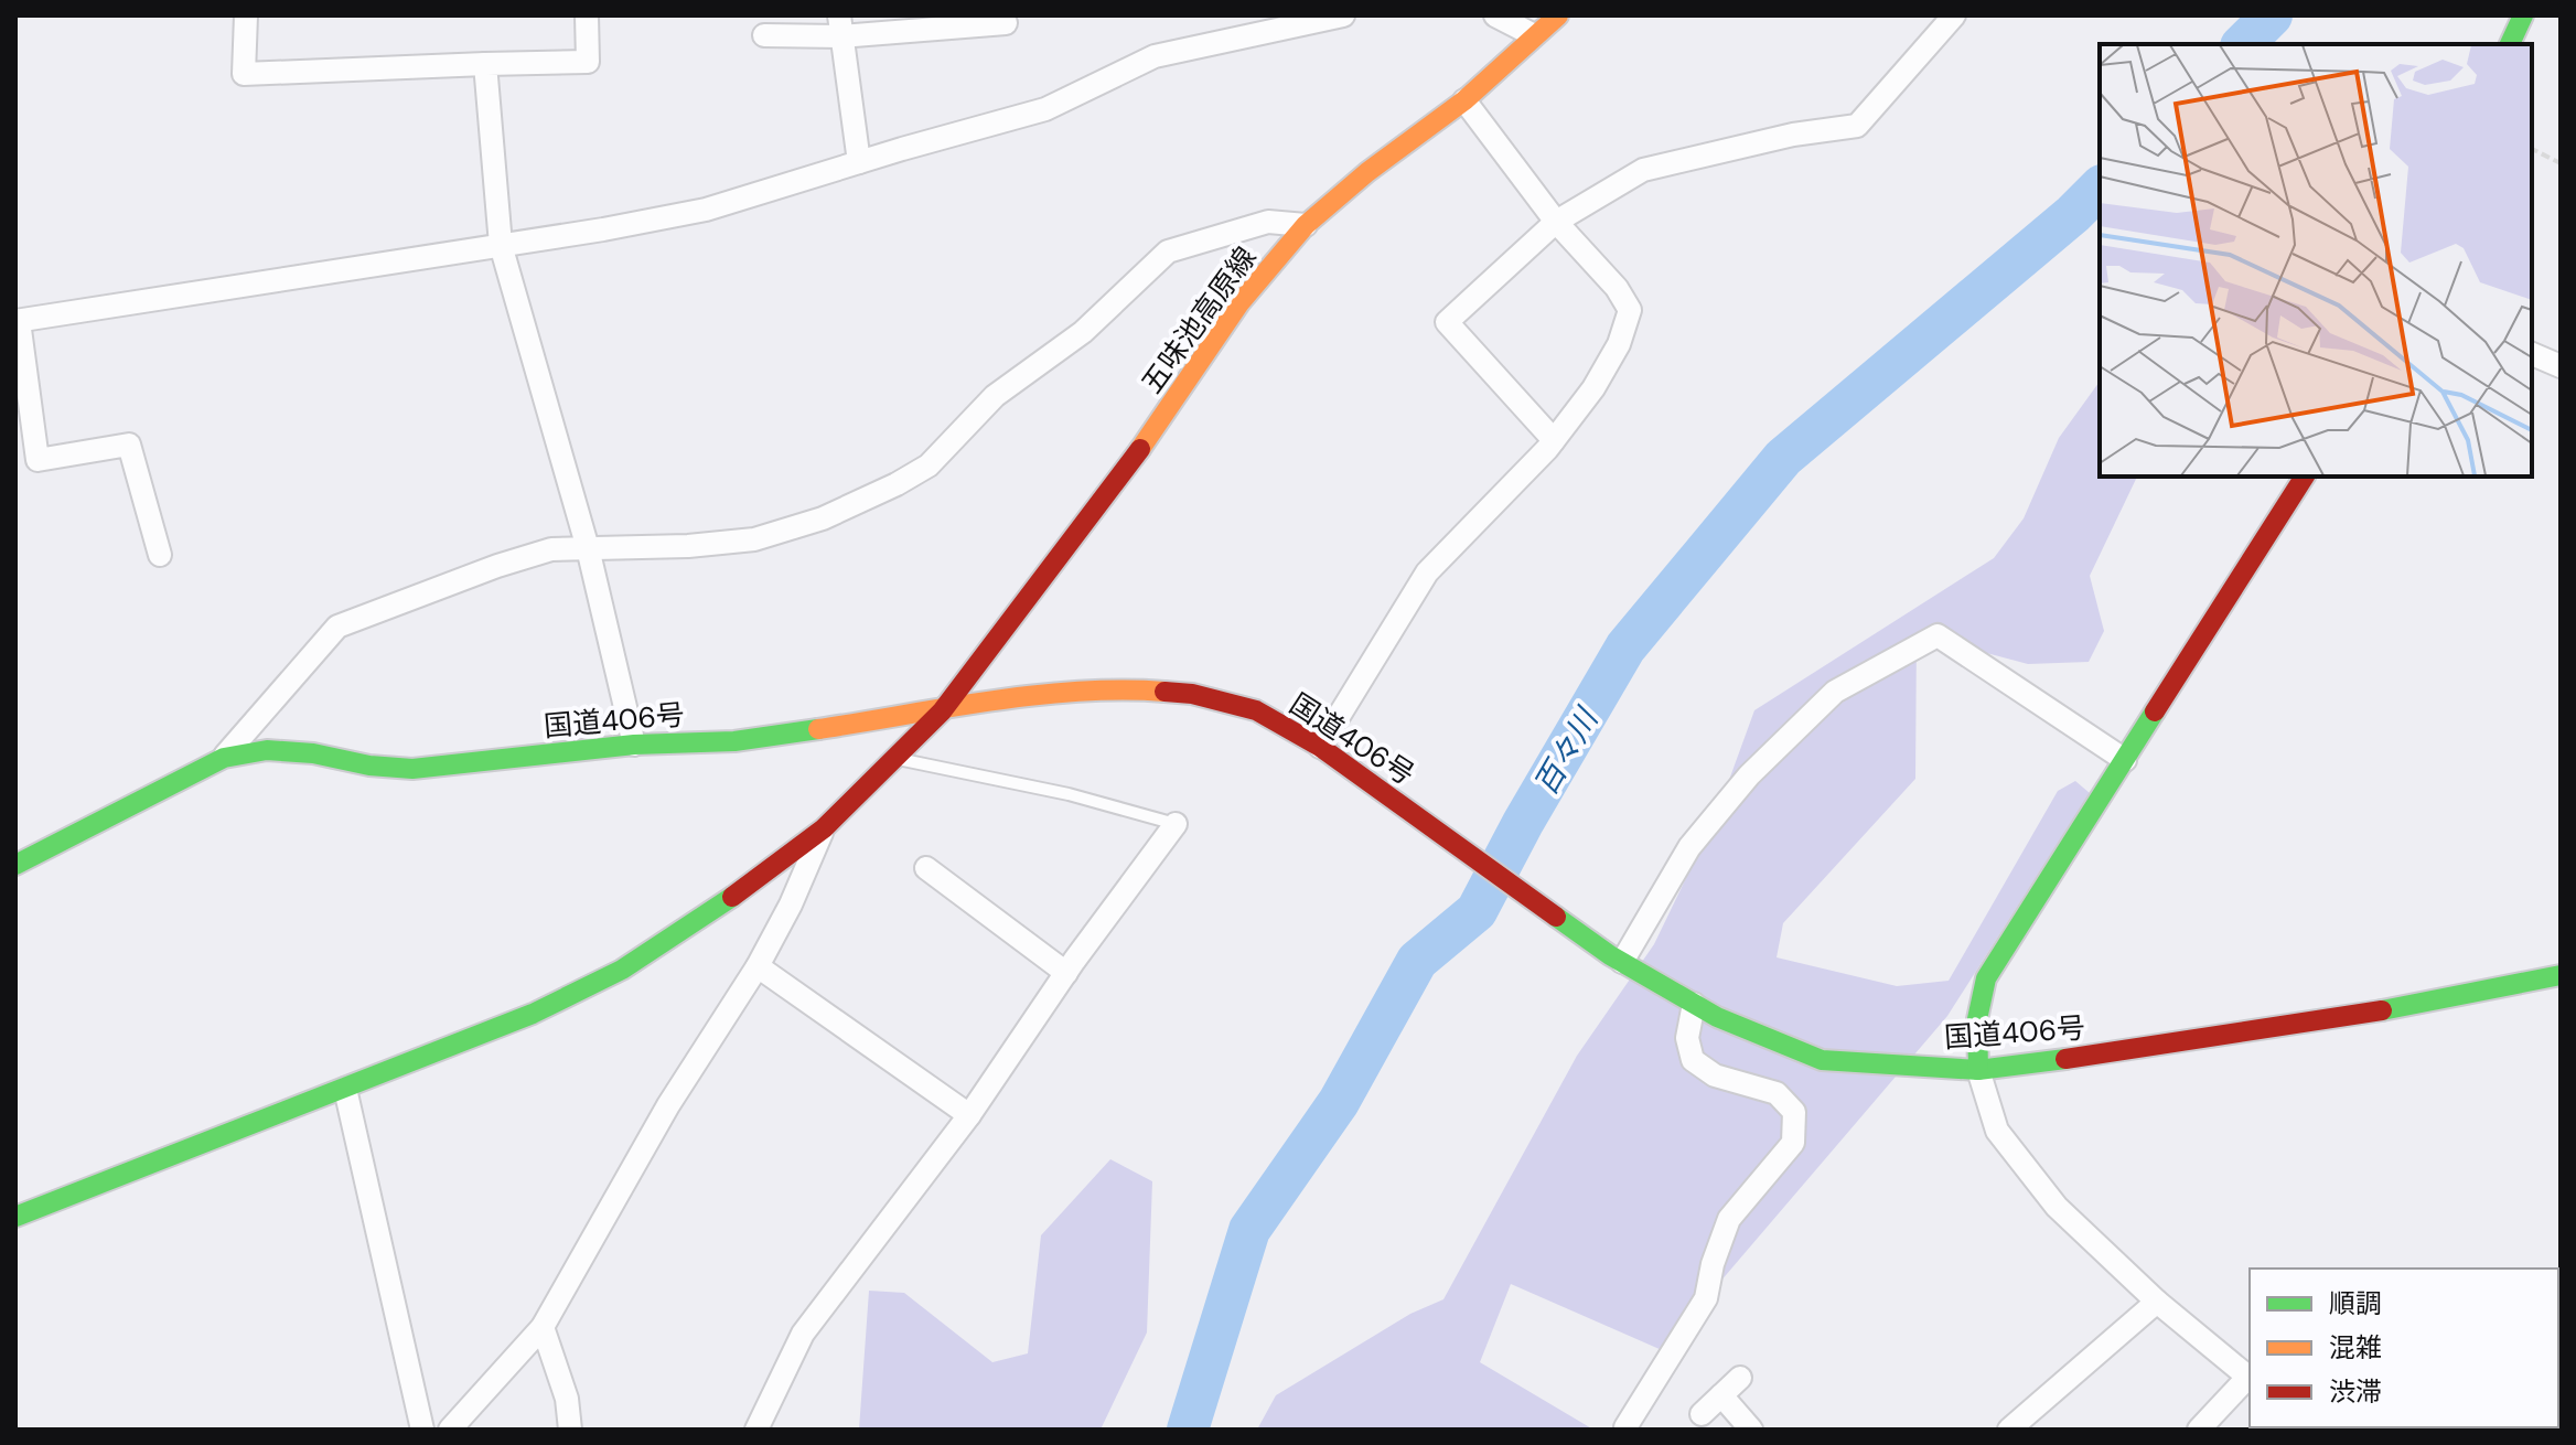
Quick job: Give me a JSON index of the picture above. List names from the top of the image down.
{
  "streets": {
    "main road": ["五味池高原線", "国道406号"]
  },
  "crossings": [
    ["五味池高原線", "国道406号"]
  ],
  "water": ["百々川"],
  "legend": ["順調", "混雑", "渋滞"]
}
